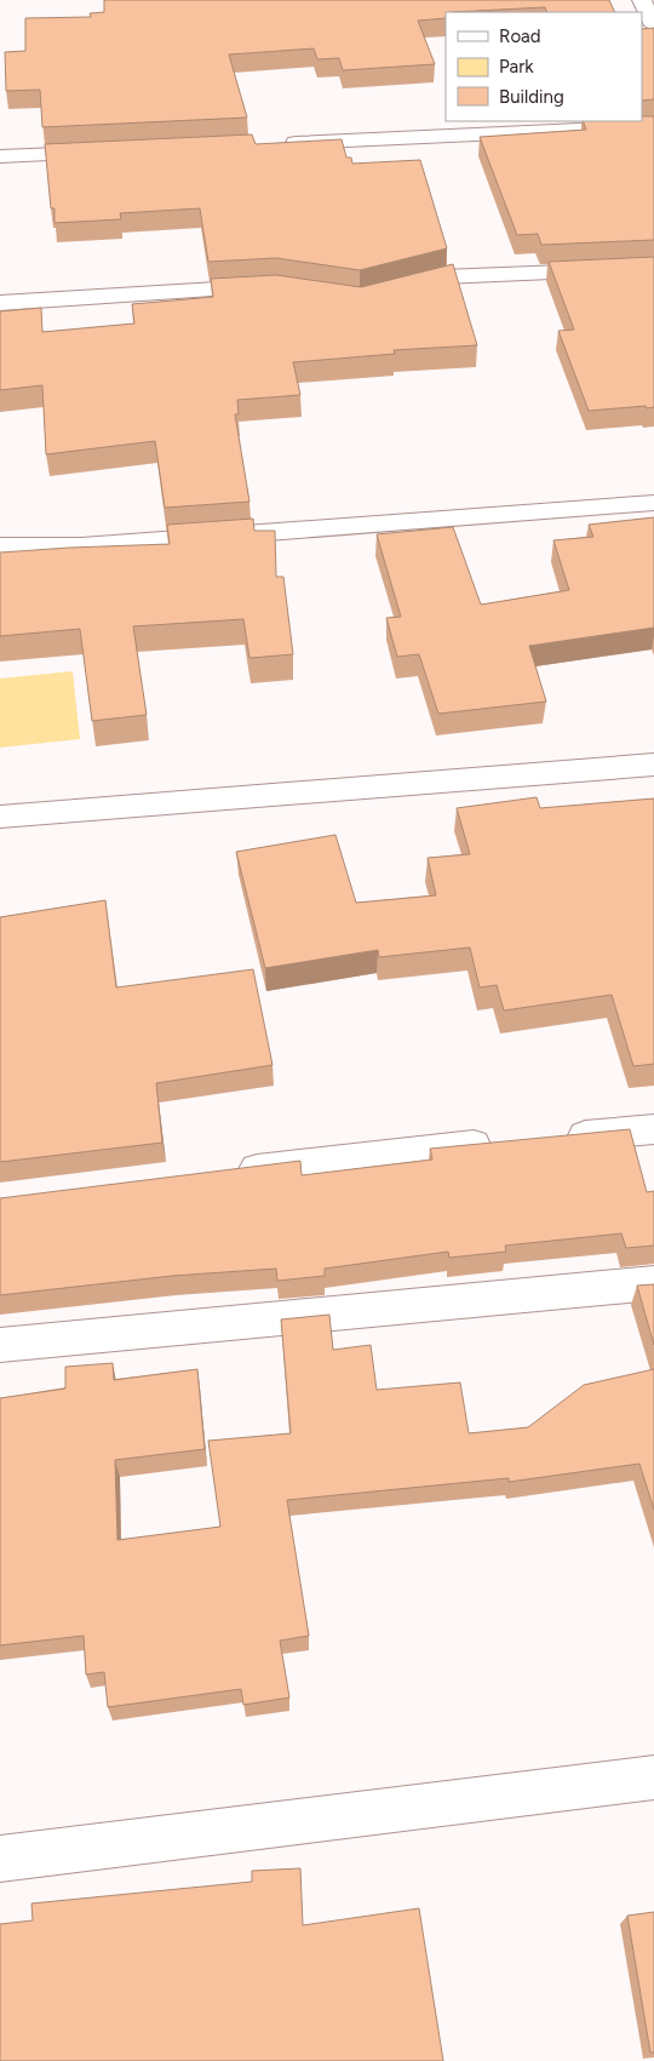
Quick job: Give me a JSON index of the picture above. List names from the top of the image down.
{
  "legend": ["Road", "Park", "Building"]
}
